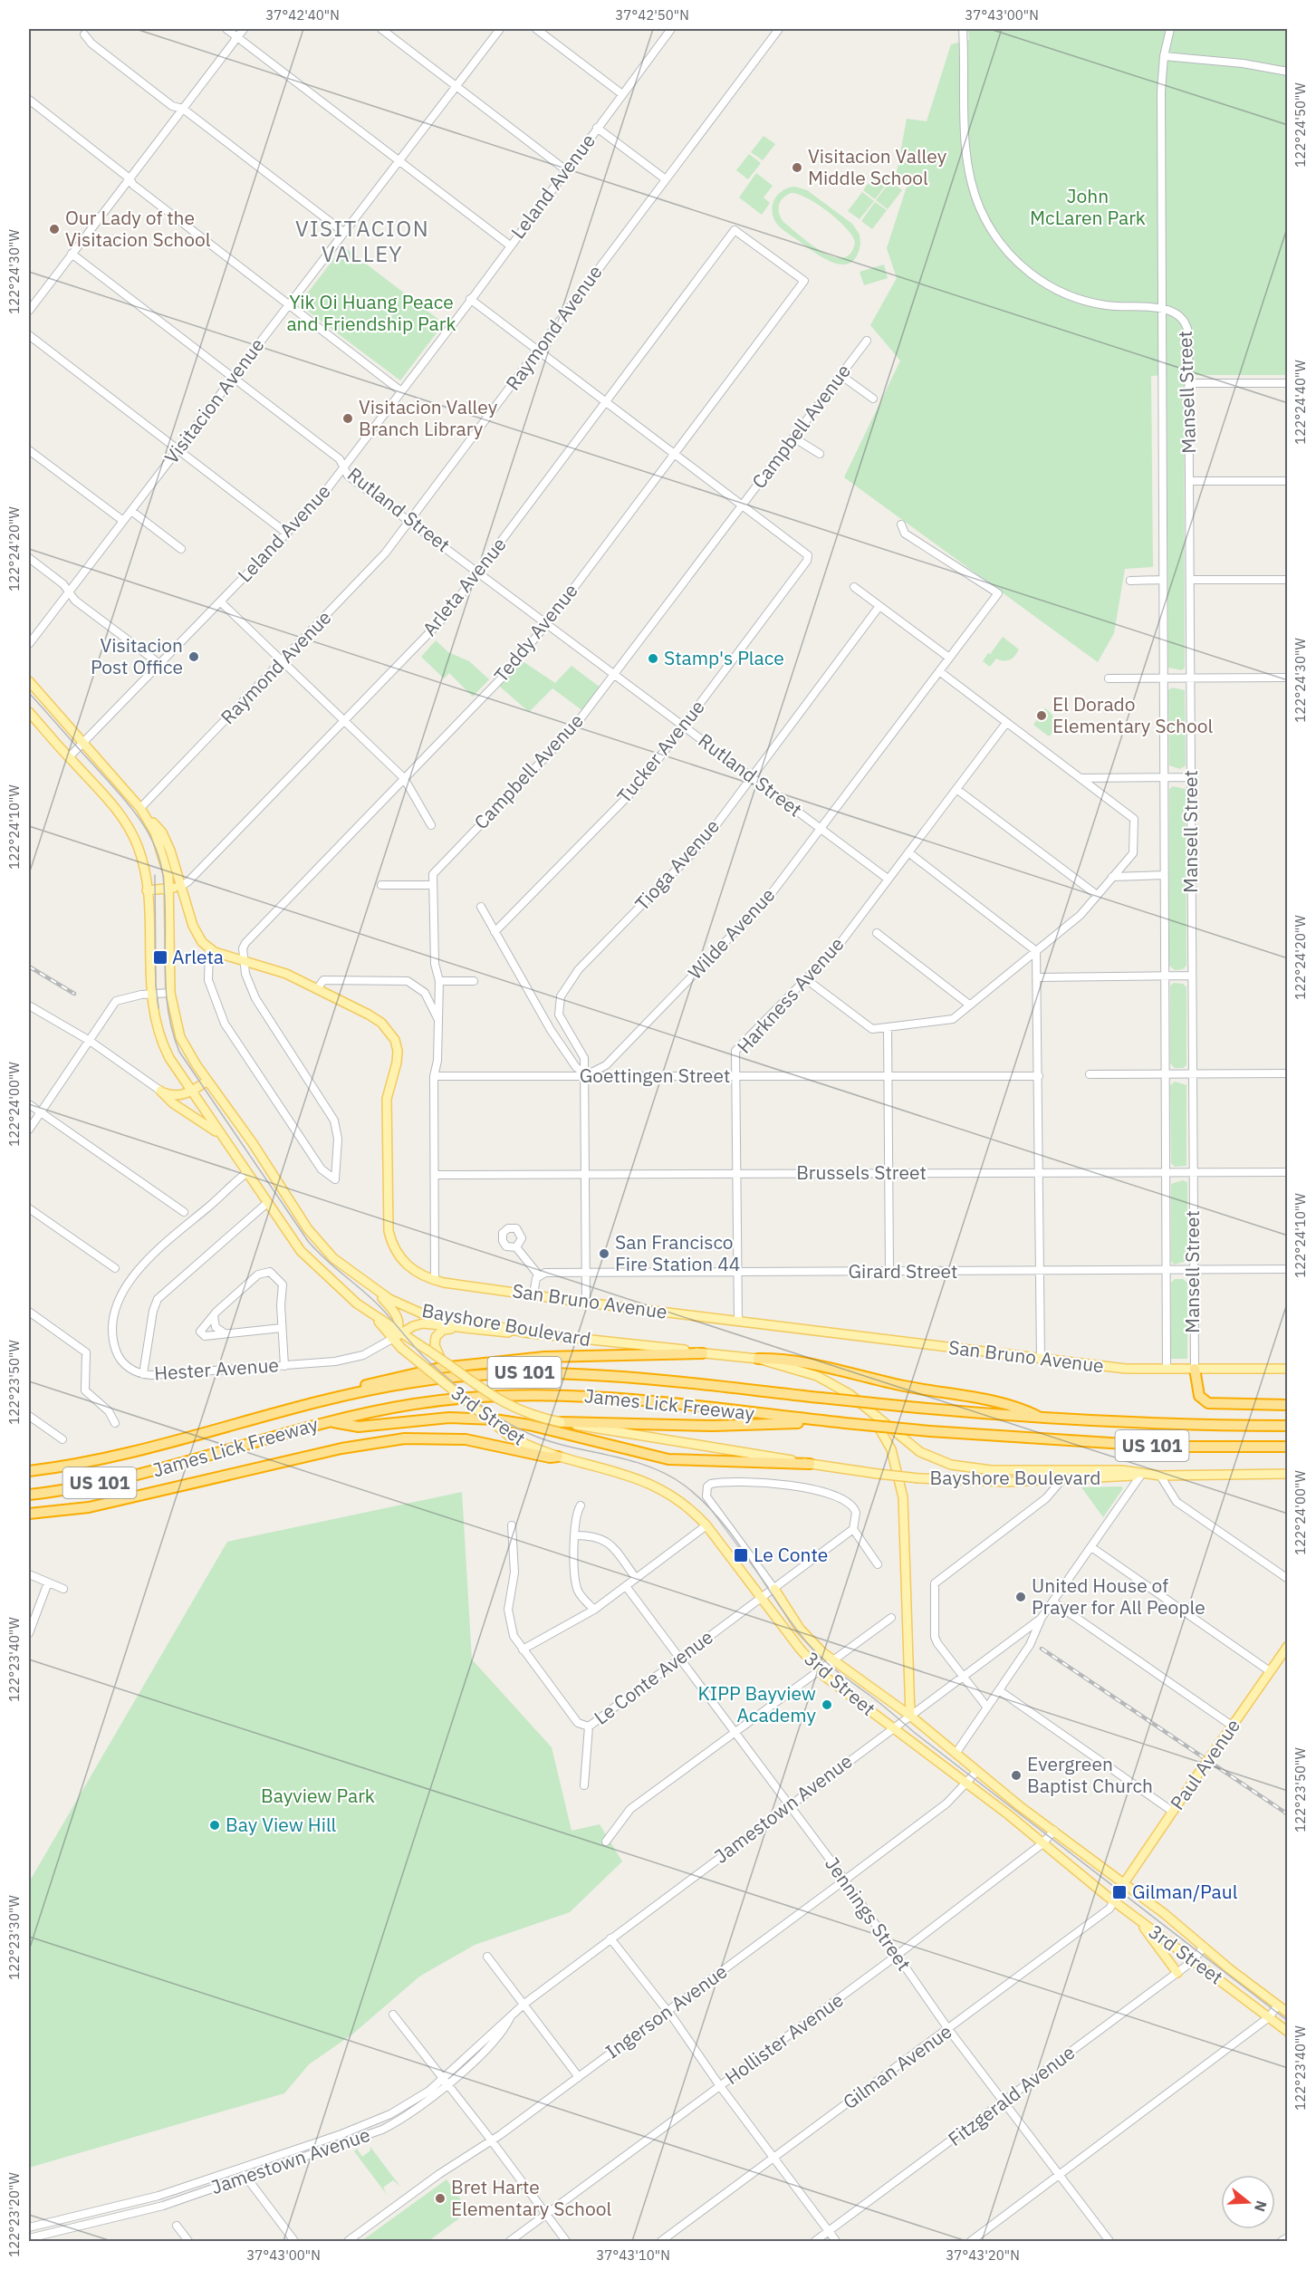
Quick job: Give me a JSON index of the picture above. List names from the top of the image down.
{
  "streets": {
    "highway": ["US 101", "James Lick Freeway"],
    "main road": [
      "Arleta Avenue",
      "San Bruno Avenue",
      "Bayshore Boulevard",
      "3rd Street",
      "Paul Avenue"
    ],
    "street": [
      "Leland Avenue",
      "Raymond Avenue",
      "Mansell Street",
      "Visitacion Avenue",
      "Campbell Avenue",
      "Rutland Street",
      "Teddy Avenue",
      "Tucker Avenue",
      "Tioga Avenue",
      "Wilde Avenue",
      "Harkness Avenue",
      "Goettingen Street",
      "Brussels Street",
      "Girard Street",
      "Hester Avenue",
      "Le Conte Avenue",
      "Jamestown Avenue",
      "Jennings Street",
      "Ingerson Avenue",
      "Hollister Avenue",
      "Gilman Avenue",
      "Fitzgerald Avenue"
    ]
  },
  "crossings": [
    ["Leland Avenue", "Rutland Street"],
    ["Leland Avenue", "Bayshore Boulevard"],
    ["Raymond Avenue", "Rutland Street"],
    ["Raymond Avenue", "Bayshore Boulevard"],
    ["Mansell Street", "Brussels Street"],
    ["Mansell Street", "Girard Street"],
    ["Mansell Street", "San Bruno Avenue"],
    ["Visitacion Avenue", "Rutland Street"],
    ["Campbell Avenue", "Rutland Street"],
    ["Campbell Avenue", "Tucker Avenue"],
    ["Campbell Avenue", "Goettingen Street"],
    ["Campbell Avenue", "Brussels Street"],
    ["Campbell Avenue", "San Bruno Avenue"],
    ["Rutland Street", "Arleta Avenue"],
    ["Rutland Street", "Teddy Avenue"],
    ["Rutland Street", "Tucker Avenue"],
    ["Rutland Street", "Tioga Avenue"],
    ["Rutland Street", "Wilde Avenue"],
    ["Rutland Street", "Harkness Avenue"],
    ["Arleta Avenue", "Teddy Avenue"],
    ["Arleta Avenue", "Bayshore Boulevard"],
    ["Teddy Avenue", "San Bruno Avenue"],
    ["Tioga Avenue", "Wilde Avenue"],
    ["Tioga Avenue", "Goettingen Street"],
    ["Wilde Avenue", "Goettingen Street"],
    ["Harkness Avenue", "Goettingen Street"],
    ["Harkness Avenue", "Brussels Street"],
    ["Harkness Avenue", "Girard Street"],
    ["Harkness Avenue", "San Bruno Avenue"],
    ["Bayshore Boulevard", "Hester Avenue"],
    ["Bayshore Boulevard", "3rd Street"],
    ["Bayshore Boulevard", "Jamestown Avenue"],
    ["Hester Avenue", "3rd Street"],
    ["3rd Street", "Le Conte Avenue"],
    ["3rd Street", "Paul Avenue"],
    ["3rd Street", "Jamestown Avenue"],
    ["3rd Street", "Ingerson Avenue"],
    ["3rd Street", "Hollister Avenue"],
    ["3rd Street", "Gilman Avenue"],
    ["3rd Street", "Fitzgerald Avenue"],
    ["Le Conte Avenue", "Jennings Street"],
    ["Paul Avenue", "Gilman Avenue"],
    ["Jamestown Avenue", "Jennings Street"],
    ["Jennings Street", "Ingerson Avenue"],
    ["Jennings Street", "Hollister Avenue"],
    ["Jennings Street", "Gilman Avenue"],
    ["Jennings Street", "Fitzgerald Avenue"]
  ],
  "districts": ["VISITACION VALLEY"],
  "parks": ["John McLaren Park", "Yik Oi Huang Peace and Friendship Park", "Bayview Park"],
  "places": {
    "other": [
      "Visitacion Valley Middle School",
      "Our Lady of the Visitacion School",
      "Visitacion Valley Branch Library",
      "Visitacion Post Office",
      "Stamp's Place",
      "El Dorado Elementary School",
      "San Francisco Fire Station 44",
      "United House of Prayer for All People",
      "KIPP Bayview Academy",
      "Evergreen Baptist Church",
      "Bay View Hill",
      "Bret Harte Elementary School"
    ],
    "transit": ["Arleta", "Le Conte", "Gilman/Paul"]
  },
  "north": "right",
  "coordinates": [
    "37°42'40\"N",
    "37°42'50\"N",
    "37°43'00\"N",
    "122°24'50\"W",
    "122°24'30\"W",
    "122°24'40\"W",
    "122°24'20\"W",
    "122°24'10\"W",
    "122°24'00\"W",
    "122°23'50\"W",
    "122°23'40\"W",
    "122°23'30\"W",
    "122°23'20\"W",
    "37°43'10\"N",
    "37°43'20\"N"
  ]
}
